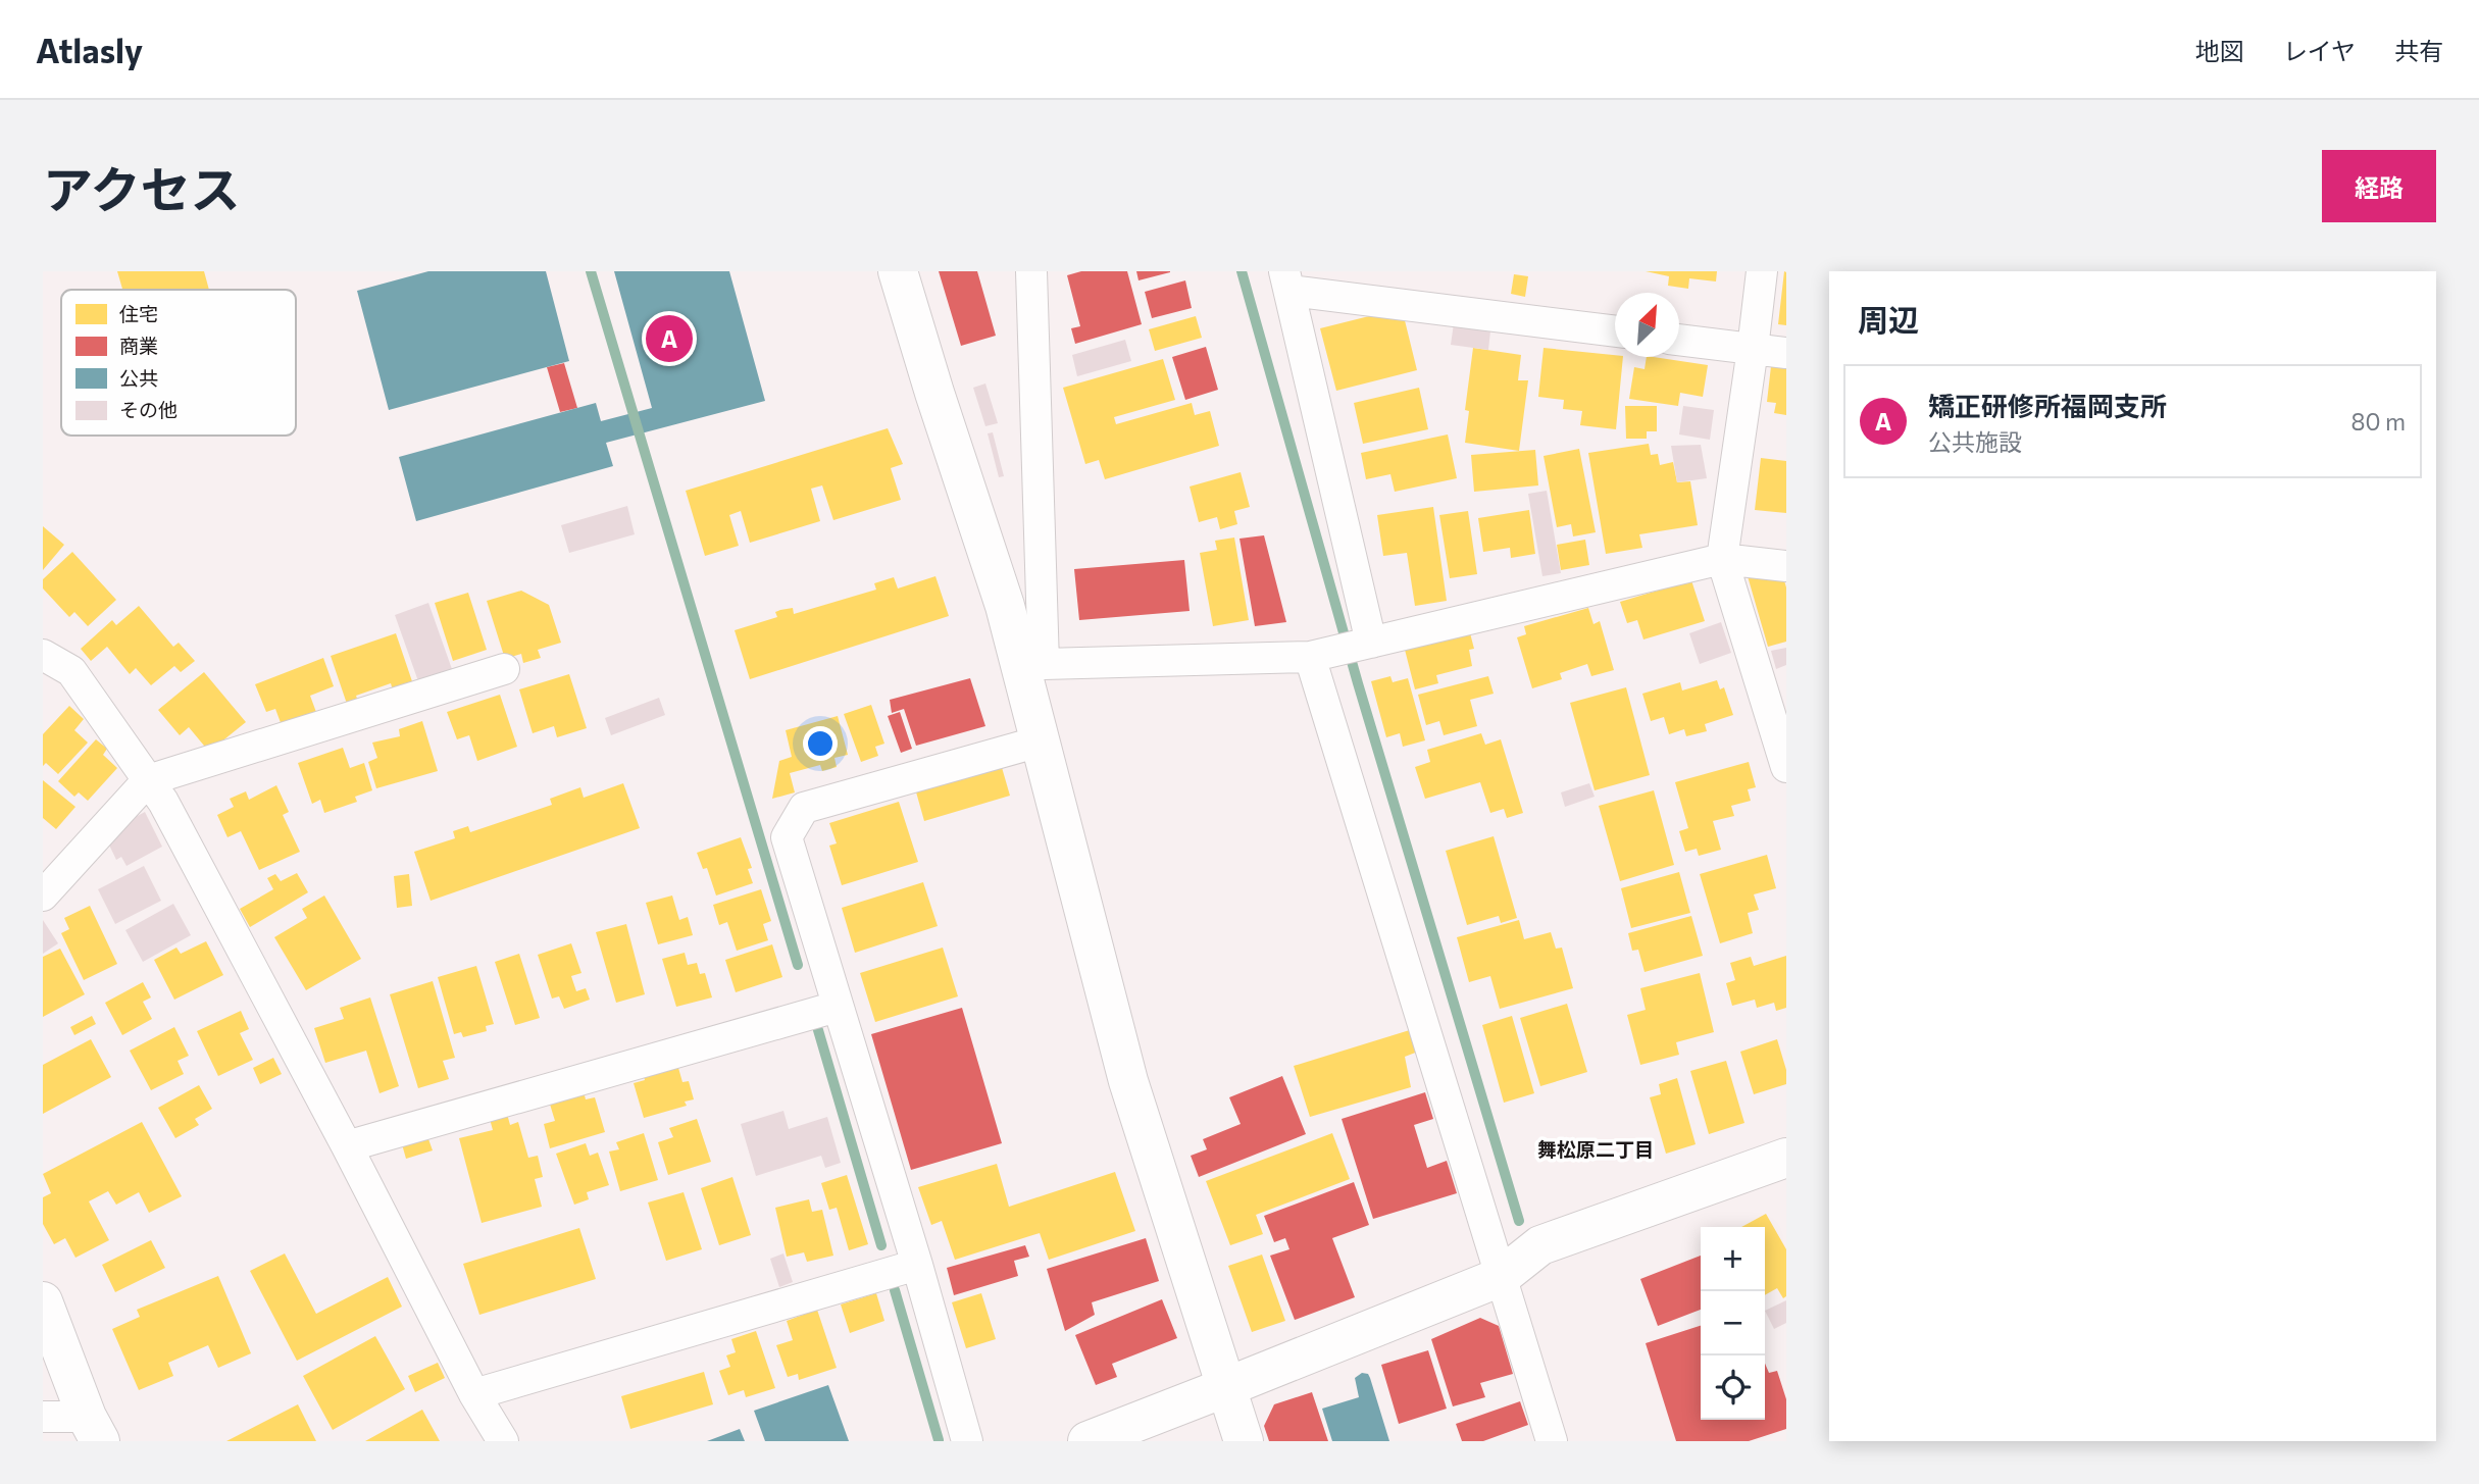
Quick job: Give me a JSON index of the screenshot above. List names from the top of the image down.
{
  "districts": ["舞松原二丁目"],
  "legend": [
    "住宅",
    "商業",
    "公共",
    "その他"
  ],
  "north": "top right",
  "page": {
    "header": "Atlasly",
    "nav": ["地図", "レイヤ", "共有"],
    "title": "アクセス",
    "buttons": "経路",
    "heading": "周辺",
    "pins": "A",
    "list": [
      {
        "mark": "A",
        "name": "矯正研修所福岡支所",
        "note": "公共施設",
        "value": "80 m"
      }
    ],
    "map_buttons": ["+", "−"]
  }
}
